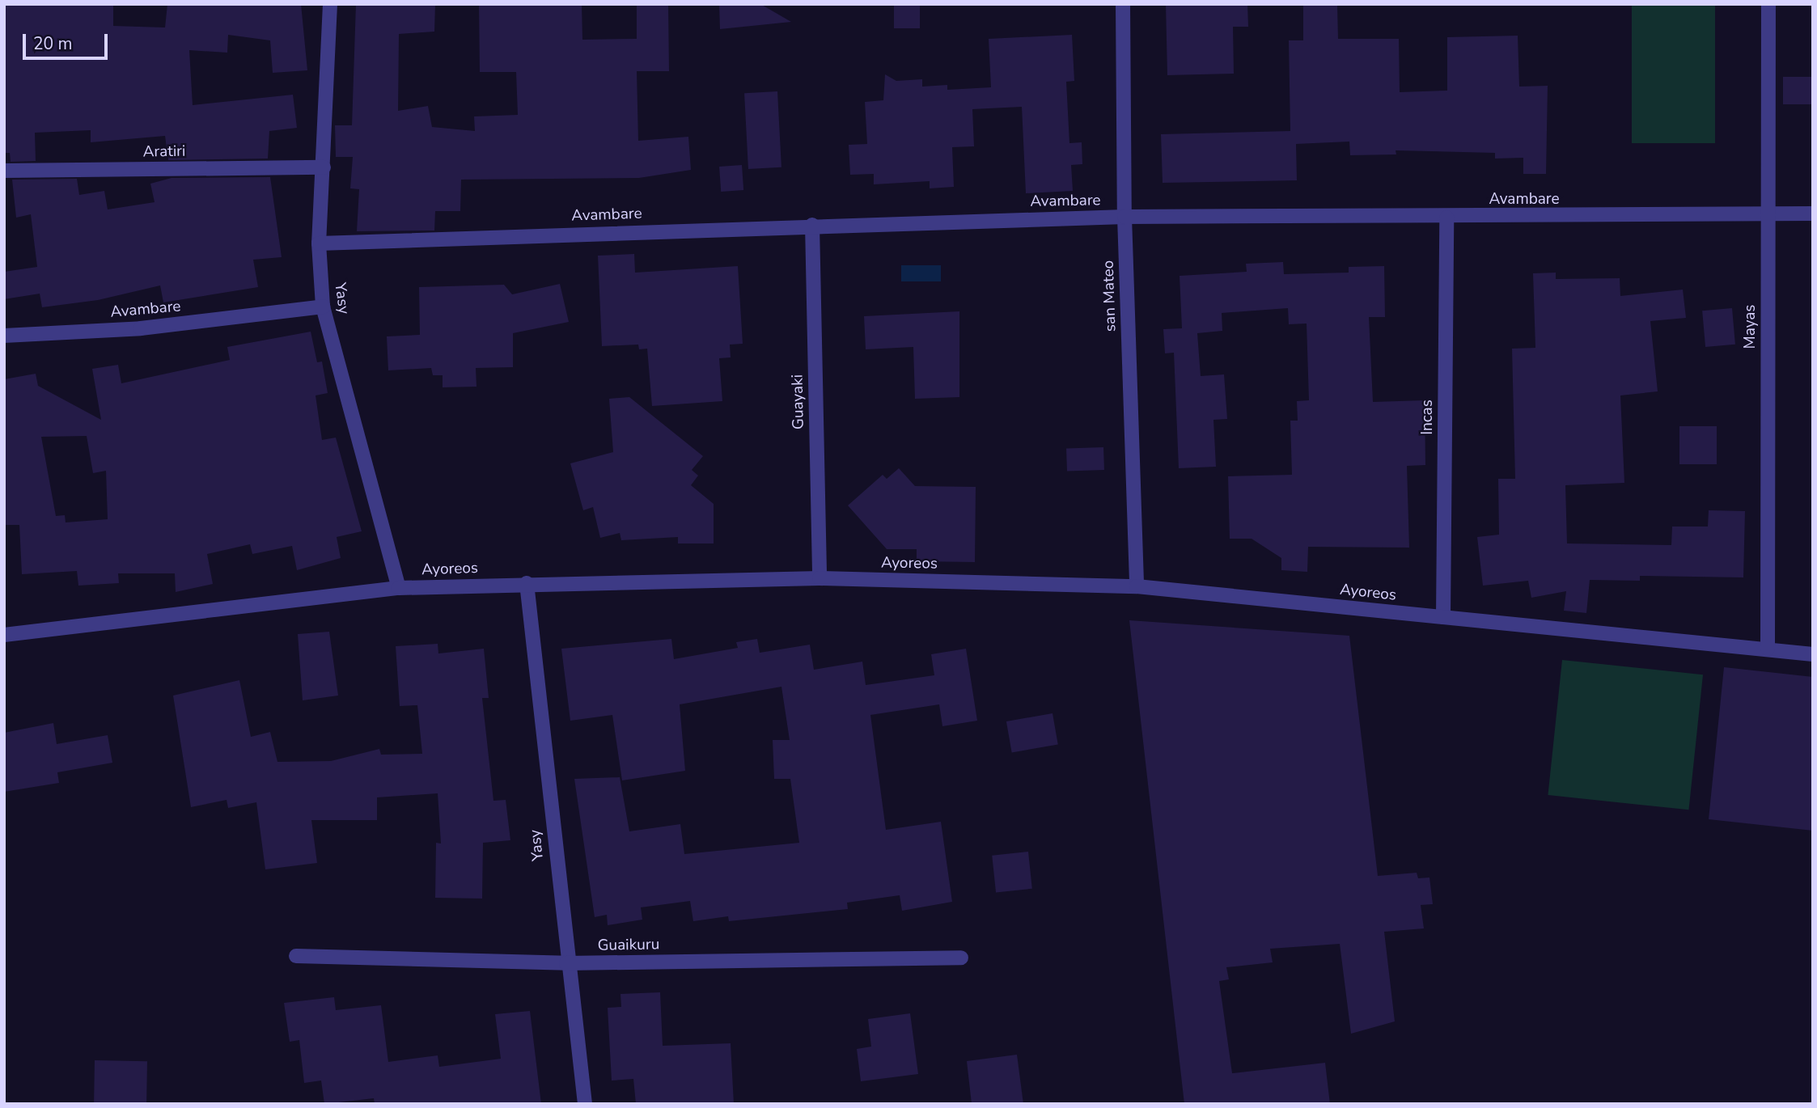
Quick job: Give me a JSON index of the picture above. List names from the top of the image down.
{
  "streets": {
    "street": [
      "Aratiri",
      "Avambare",
      "san Mateo",
      "Yasy",
      "Mayas",
      "Guayaki",
      "Incas",
      "Ayoreos",
      "Guaikuru"
    ]
  },
  "crossings": [
    ["Aratiri", "Yasy"],
    ["Avambare", "san Mateo"],
    ["Avambare", "Yasy"],
    ["Avambare", "Mayas"],
    ["Avambare", "Guayaki"],
    ["Avambare", "Incas"],
    ["san Mateo", "Ayoreos"],
    ["Yasy", "Ayoreos"],
    ["Yasy", "Guaikuru"],
    ["Mayas", "Ayoreos"],
    ["Guayaki", "Ayoreos"],
    ["Incas", "Ayoreos"]
  ],
  "scale_bar": "20 m"
}
